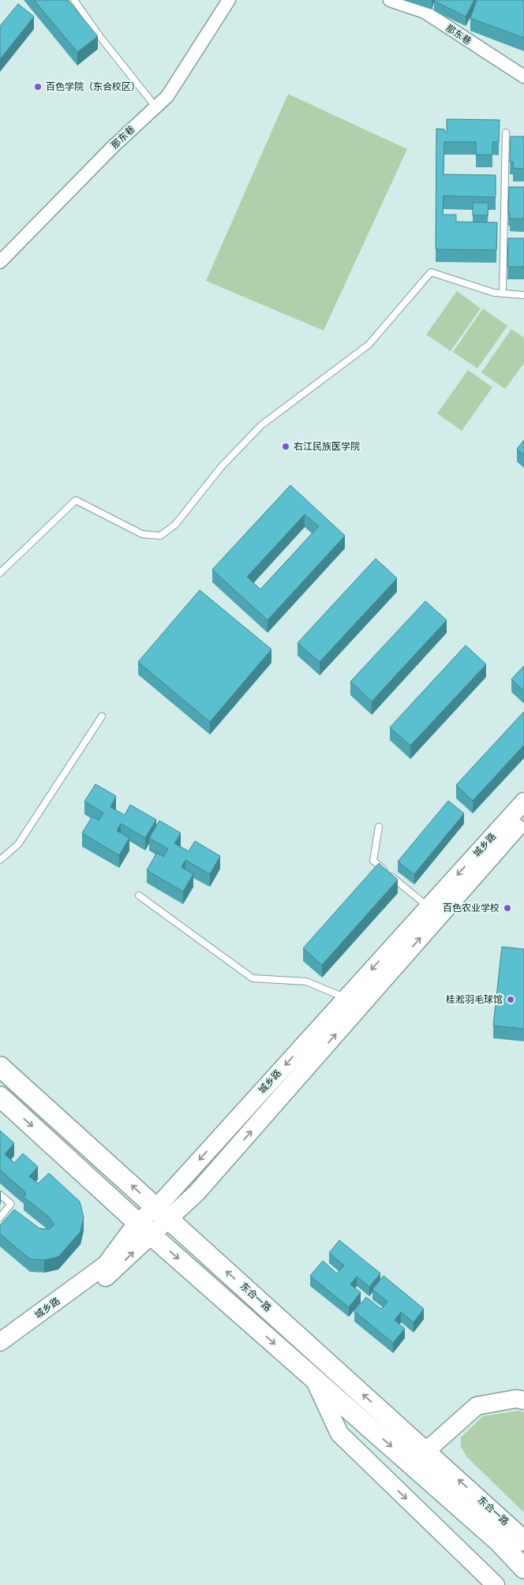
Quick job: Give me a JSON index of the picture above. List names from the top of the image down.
{
  "streets": {
    "main road": ["城乡路", "东合一路"],
    "street": ["那东巷"]
  },
  "crossings": [
    ["城乡路", "东合一路"]
  ],
  "places": [
    "百色学院（东合校区）",
    "右江民族医学院",
    "百色农业学校",
    "桂淞羽毛球馆"
  ]
}
